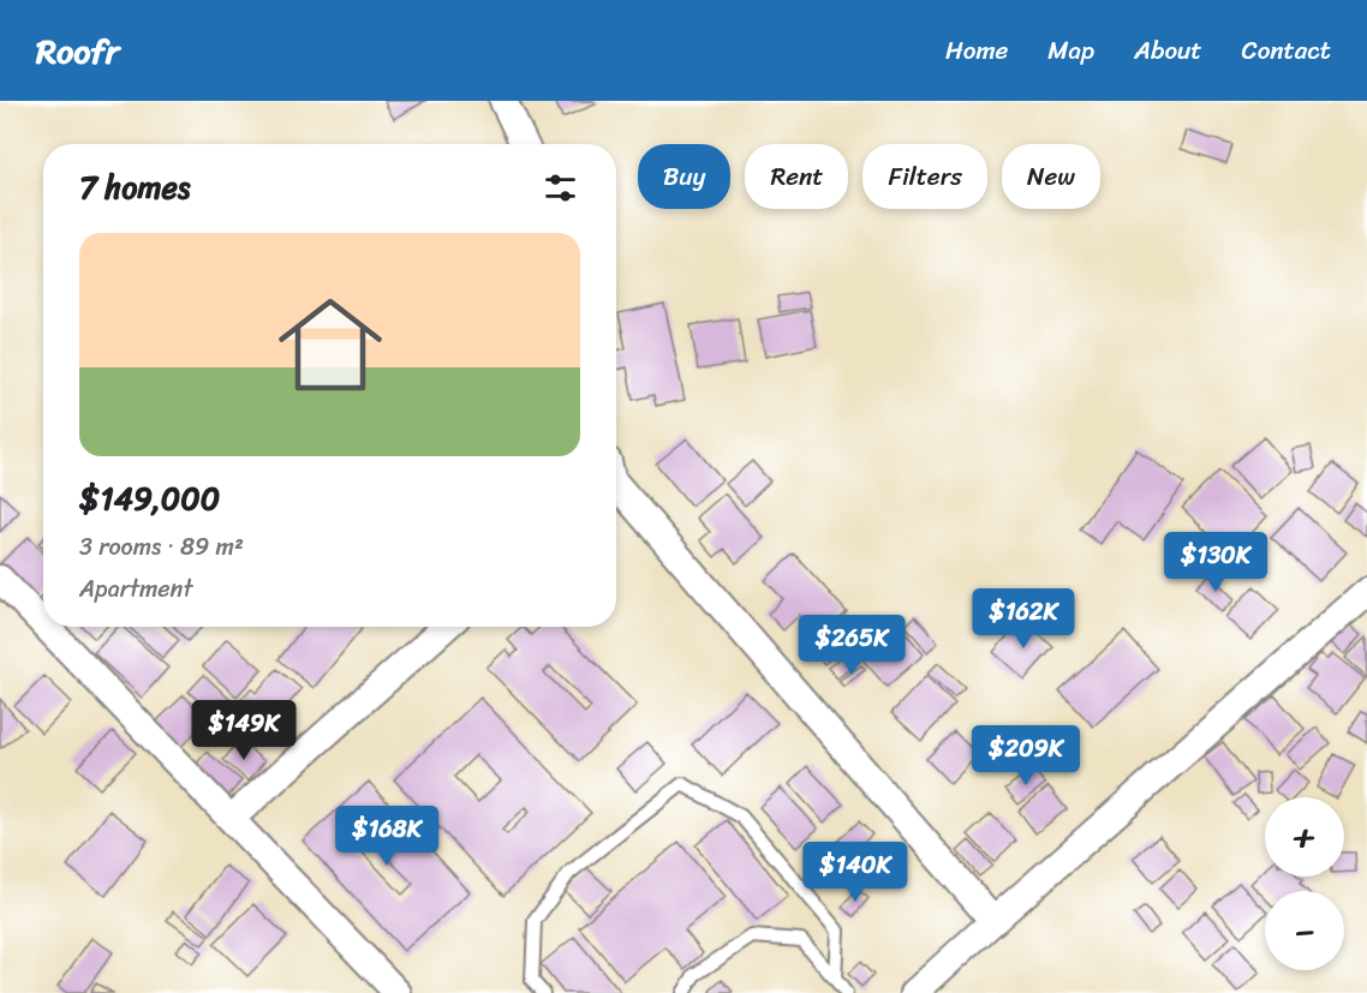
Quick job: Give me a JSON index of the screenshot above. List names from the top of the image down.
{
  "page": {
    "header": "Roofr",
    "nav": [
      "Home",
      "Map",
      "About",
      "Contact"
    ],
    "chip": [
      "Buy",
      "Rent",
      "Filters",
      "New"
    ],
    "heading": "7 homes",
    "list": [
      {
        "name": "$149,000",
        "note": "3 rooms · 89 m² · Apartment"
      }
    ],
    "price": [
      "$130K",
      "$162K",
      "$265K",
      "$149K",
      "$209K",
      "$168K",
      "$140K"
    ],
    "map_buttons": ["+", "−"]
  }
}
